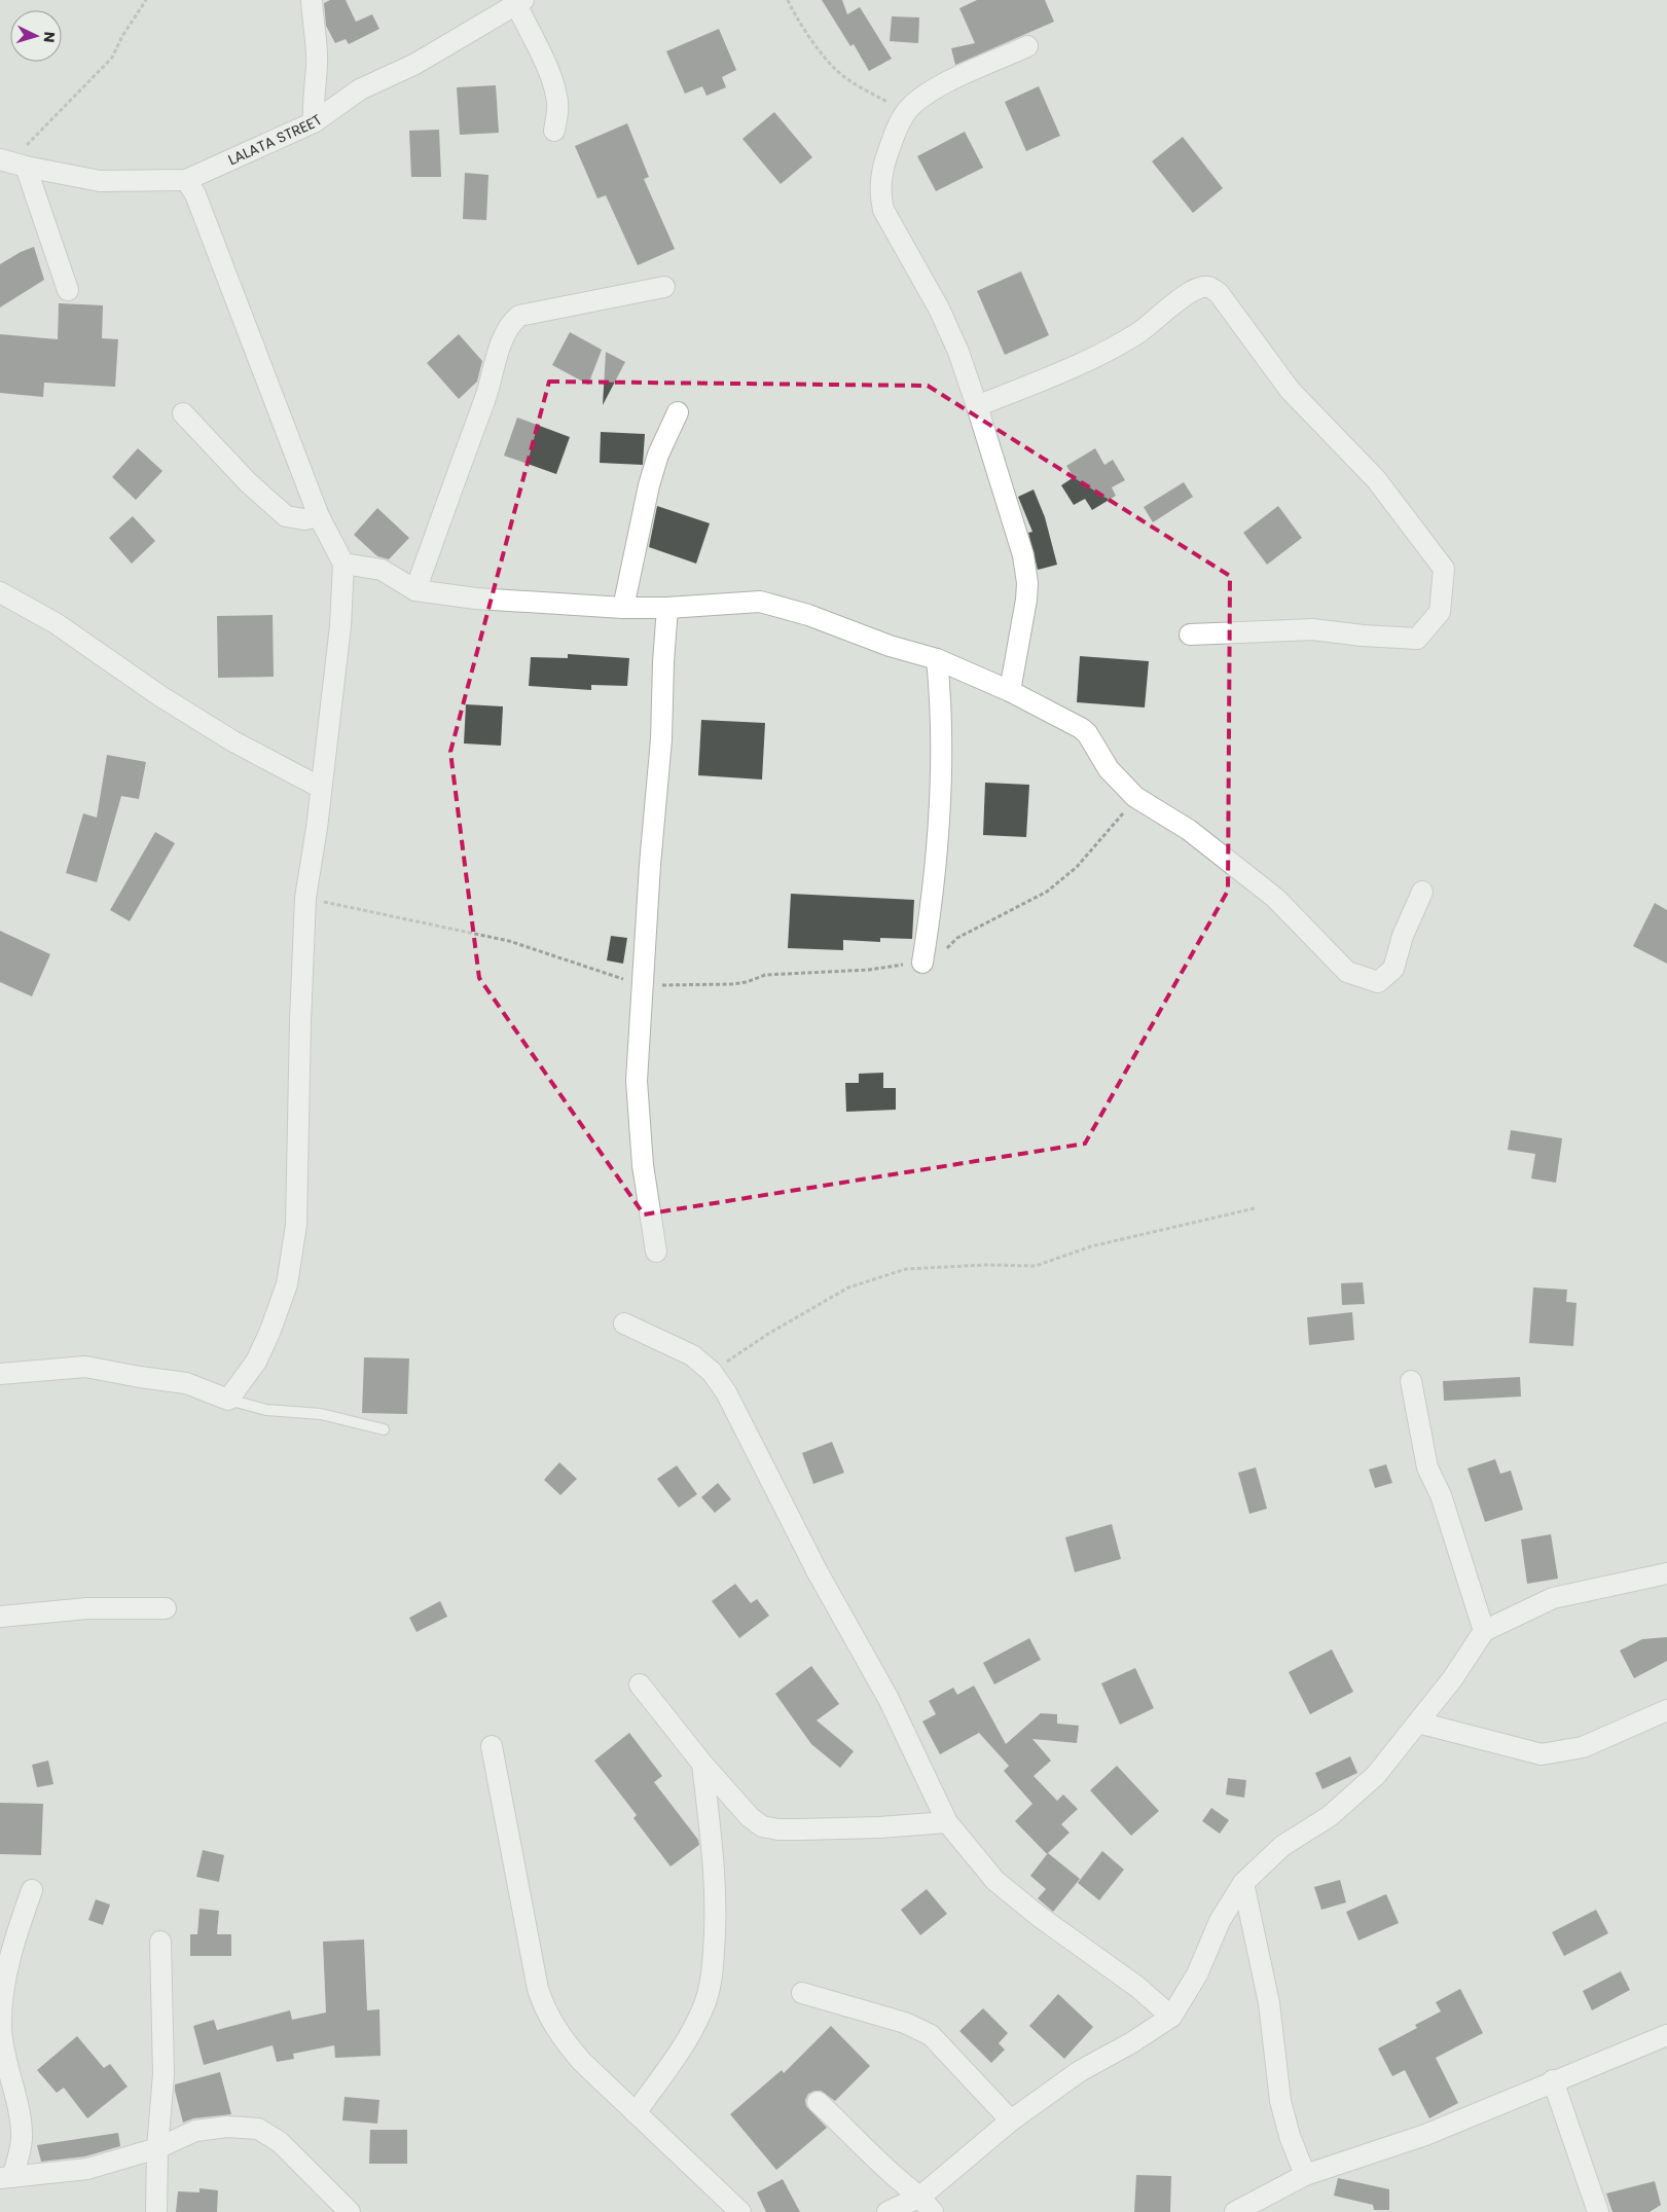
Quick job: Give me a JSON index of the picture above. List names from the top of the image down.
{
  "streets": {
    "street": ["LALATA STREET"]
  },
  "north": "right"
}
